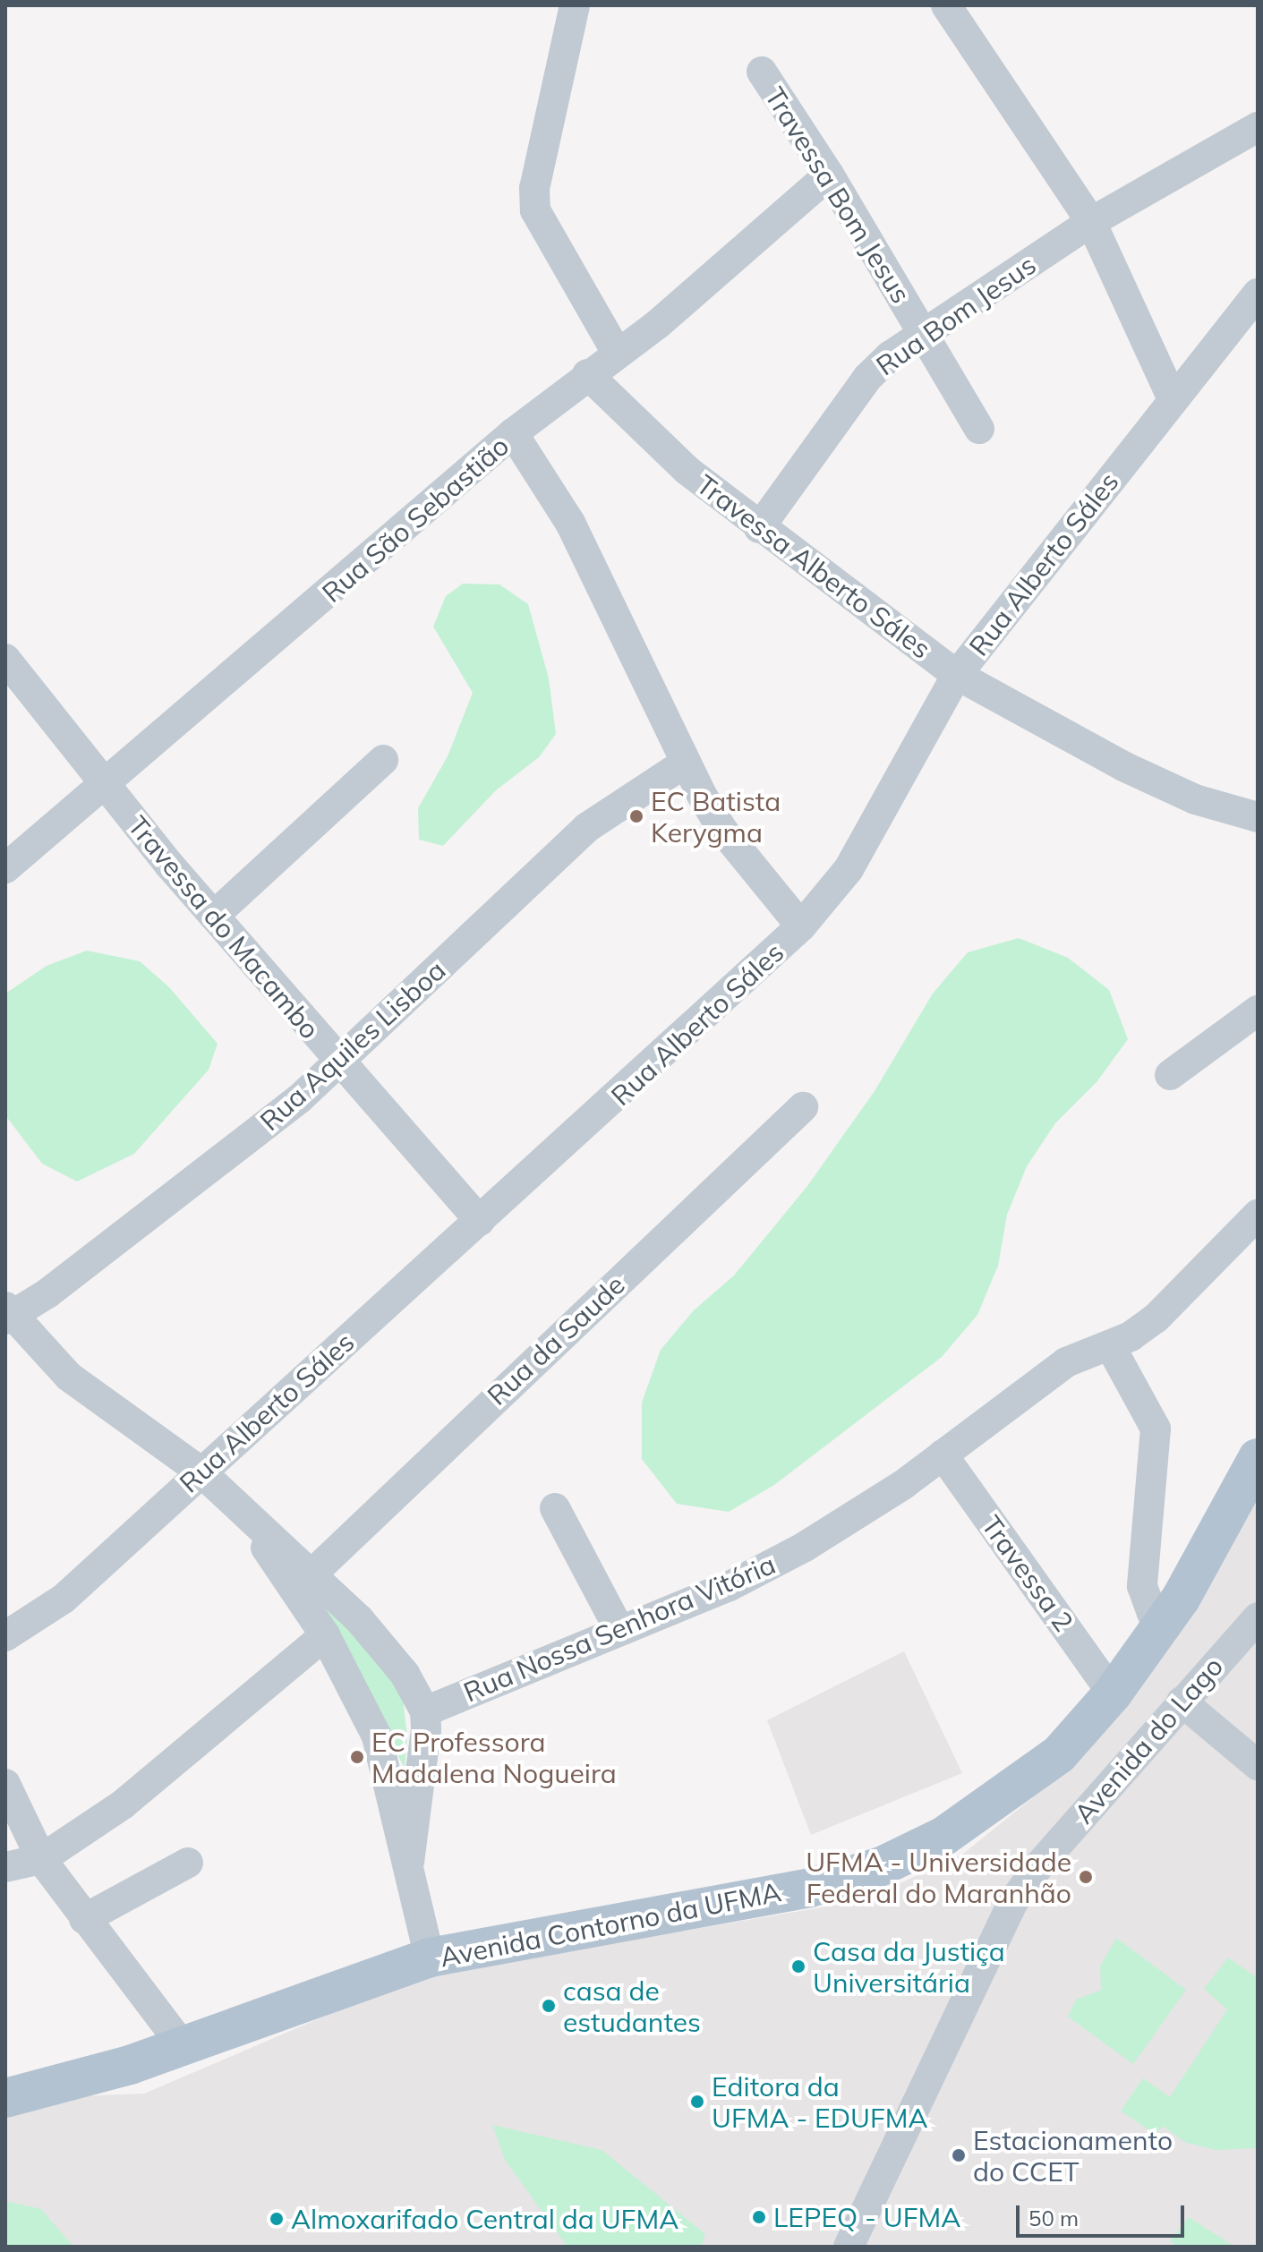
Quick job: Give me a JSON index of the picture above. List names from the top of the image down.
{
  "streets": {
    "main road": ["Avenida Contorno da UFMA"],
    "street": [
      "Travessa Bom Jesus",
      "Rua Bom Jesus",
      "Rua São Sebastião",
      "Rua Alberto Sáles",
      "Travessa Alberto Sáles",
      "Travessa do Macambo",
      "Rua Aquiles Lisboa",
      "Rua da Saude",
      "Travessa 2",
      "Rua Nossa Senhora Vitória",
      "Avenida do Lago"
    ]
  },
  "crossings": [
    ["Travessa Bom Jesus", "Rua Bom Jesus"],
    ["Travessa Bom Jesus", "Rua São Sebastião"],
    ["Rua Bom Jesus", "Travessa Alberto Sáles"],
    ["Rua São Sebastião", "Travessa Alberto Sáles"],
    ["Rua São Sebastião", "Travessa do Macambo"],
    ["Rua Alberto Sáles", "Travessa Alberto Sáles"],
    ["Rua Alberto Sáles", "Travessa do Macambo"],
    ["Travessa do Macambo", "Rua Aquiles Lisboa"],
    ["Travessa 2", "Rua Nossa Senhora Vitória"],
    ["Travessa 2", "Avenida Contorno da UFMA"]
  ],
  "places": [
    "EC Batista Kerygma",
    "EC Professora Madalena Nogueira",
    "UFMA - Universidade Federal do Maranhão",
    "Casa da Justiça Universitária",
    "casa de estudantes",
    "Editora da UFMA - EDUFMA",
    "Estacionamento do CCET",
    "LEPEQ - UFMA",
    "Almoxarifado Central da UFMA"
  ],
  "scale_bar": "50 m"
}
